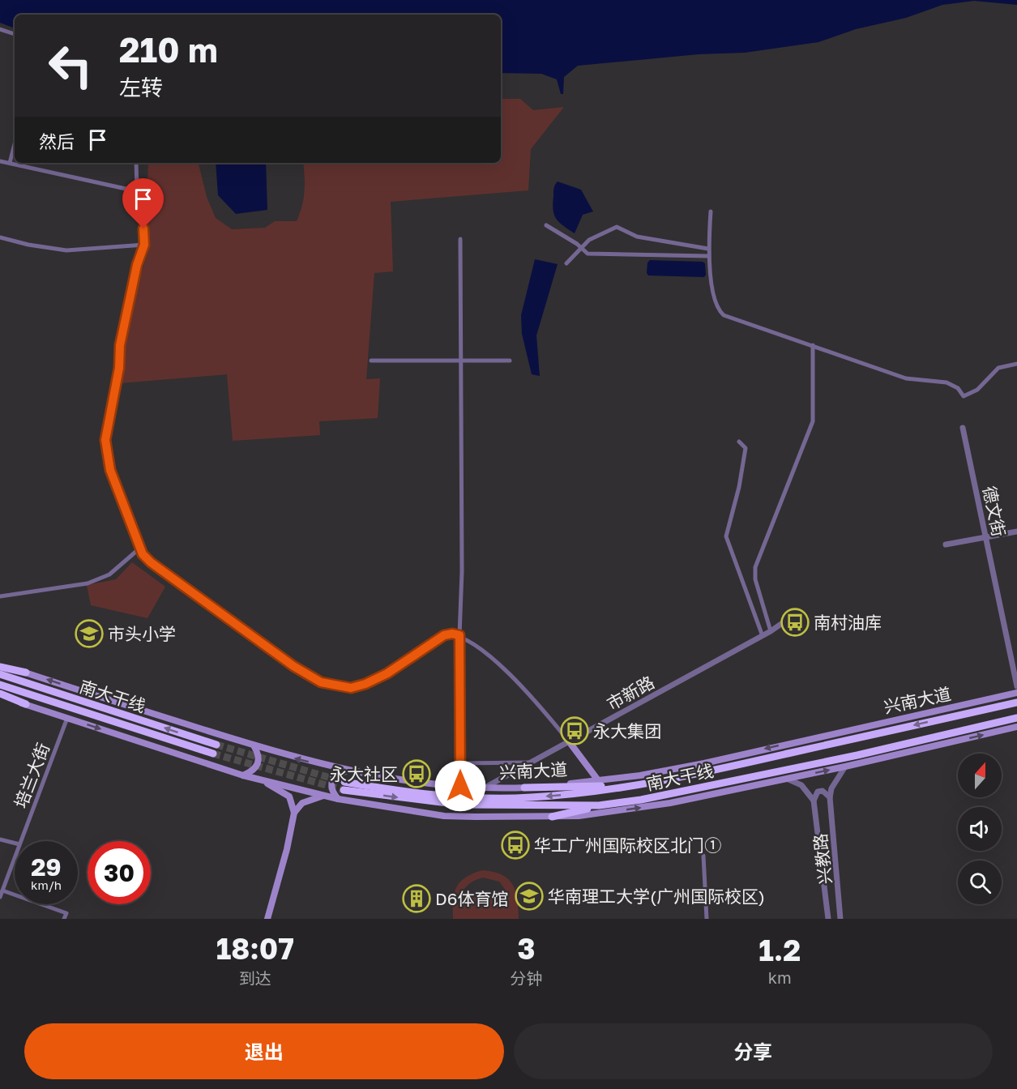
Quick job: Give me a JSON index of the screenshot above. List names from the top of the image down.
{
  "streets": {
    "highway": ["南大干线"],
    "main road": ["兴南大道"],
    "street": [
      "德文街",
      "市新路",
      "培兰大街",
      "兴教路"
    ]
  },
  "crossings": [
    ["市新路", "兴南大道"]
  ],
  "places": {
    "bus stop": [
      "南村油库",
      "永大集团",
      "永大社区",
      "华工广州国际校区北门①"
    ],
    "school or university": ["市头小学", "华南理工大学(广州国际校区)"],
    "building": ["D6体育馆"]
  },
  "north": "top",
  "page": {
    "turn": ["210 m", "左转"],
    "then": "然后",
    "speed": "29 km/h",
    "limit": "30",
    "eta": [
      "18:07",
      "到达",
      "3",
      "分钟",
      "1.2",
      "km"
    ],
    "buttons": ["退出", "分享"]
  }
}
